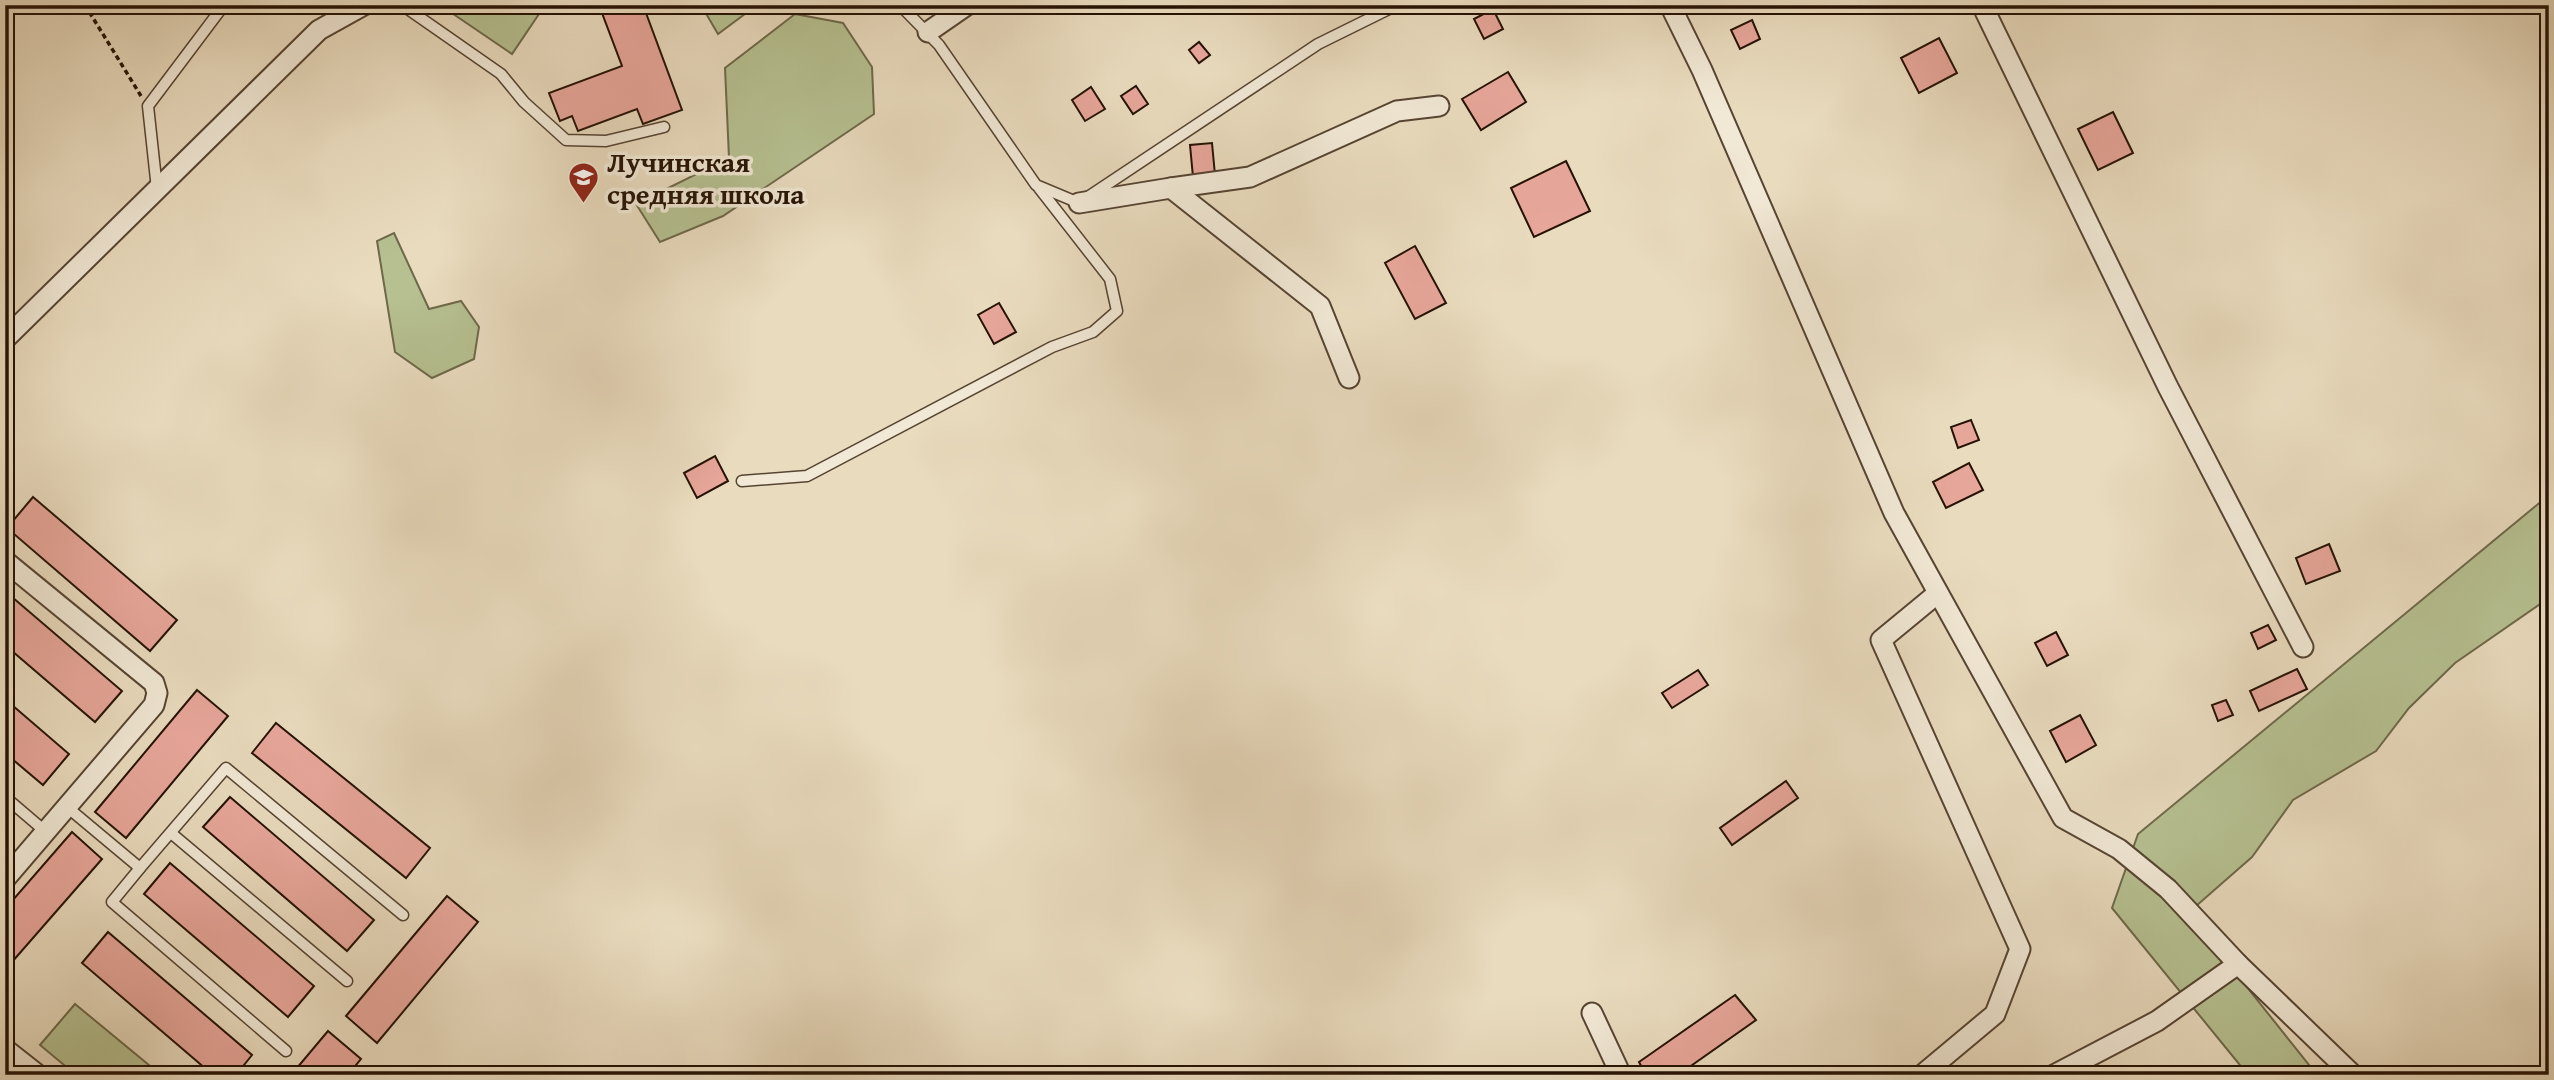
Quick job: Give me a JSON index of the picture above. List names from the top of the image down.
{
  "places": {
    "school or university": ["Лучинская средняя школа"]
  }
}
